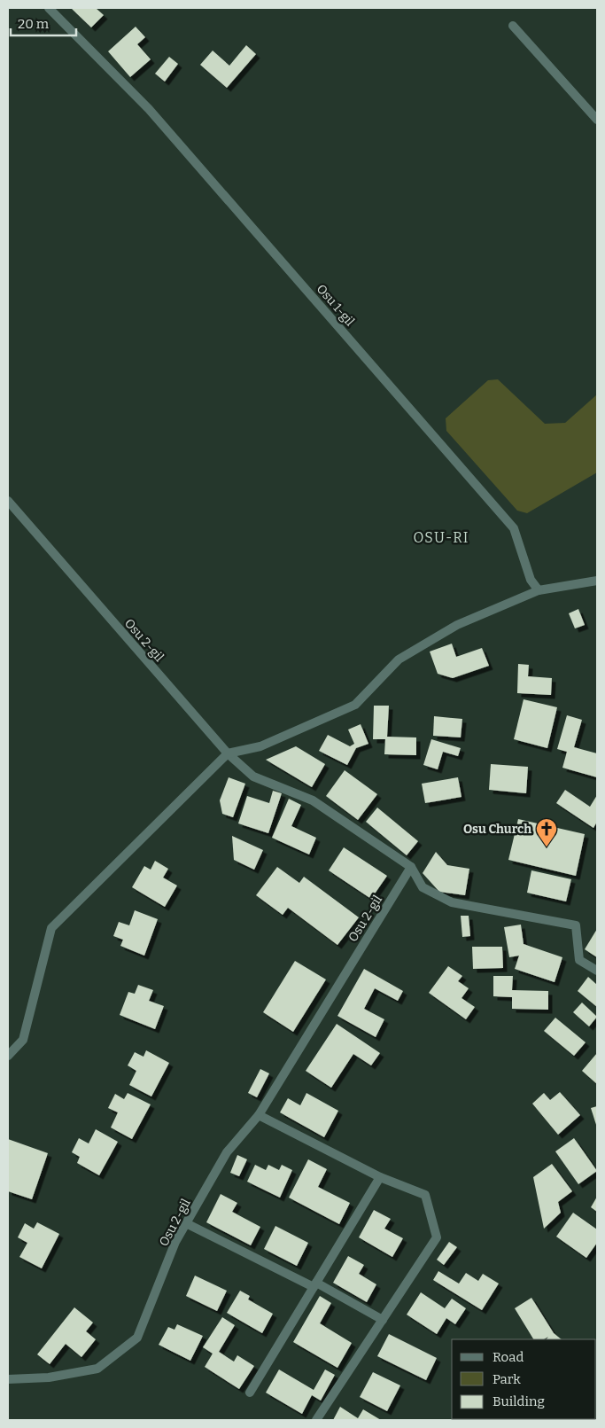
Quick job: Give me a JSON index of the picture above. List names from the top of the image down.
{
  "streets": {
    "street": ["Osu 1-gil", "Osu 2-gil"]
  },
  "districts": ["OSU-RI"],
  "places": {
    "church": ["Osu Church"]
  },
  "legend": ["Road", "Park", "Building"],
  "scale_bar": "20 m"
}
